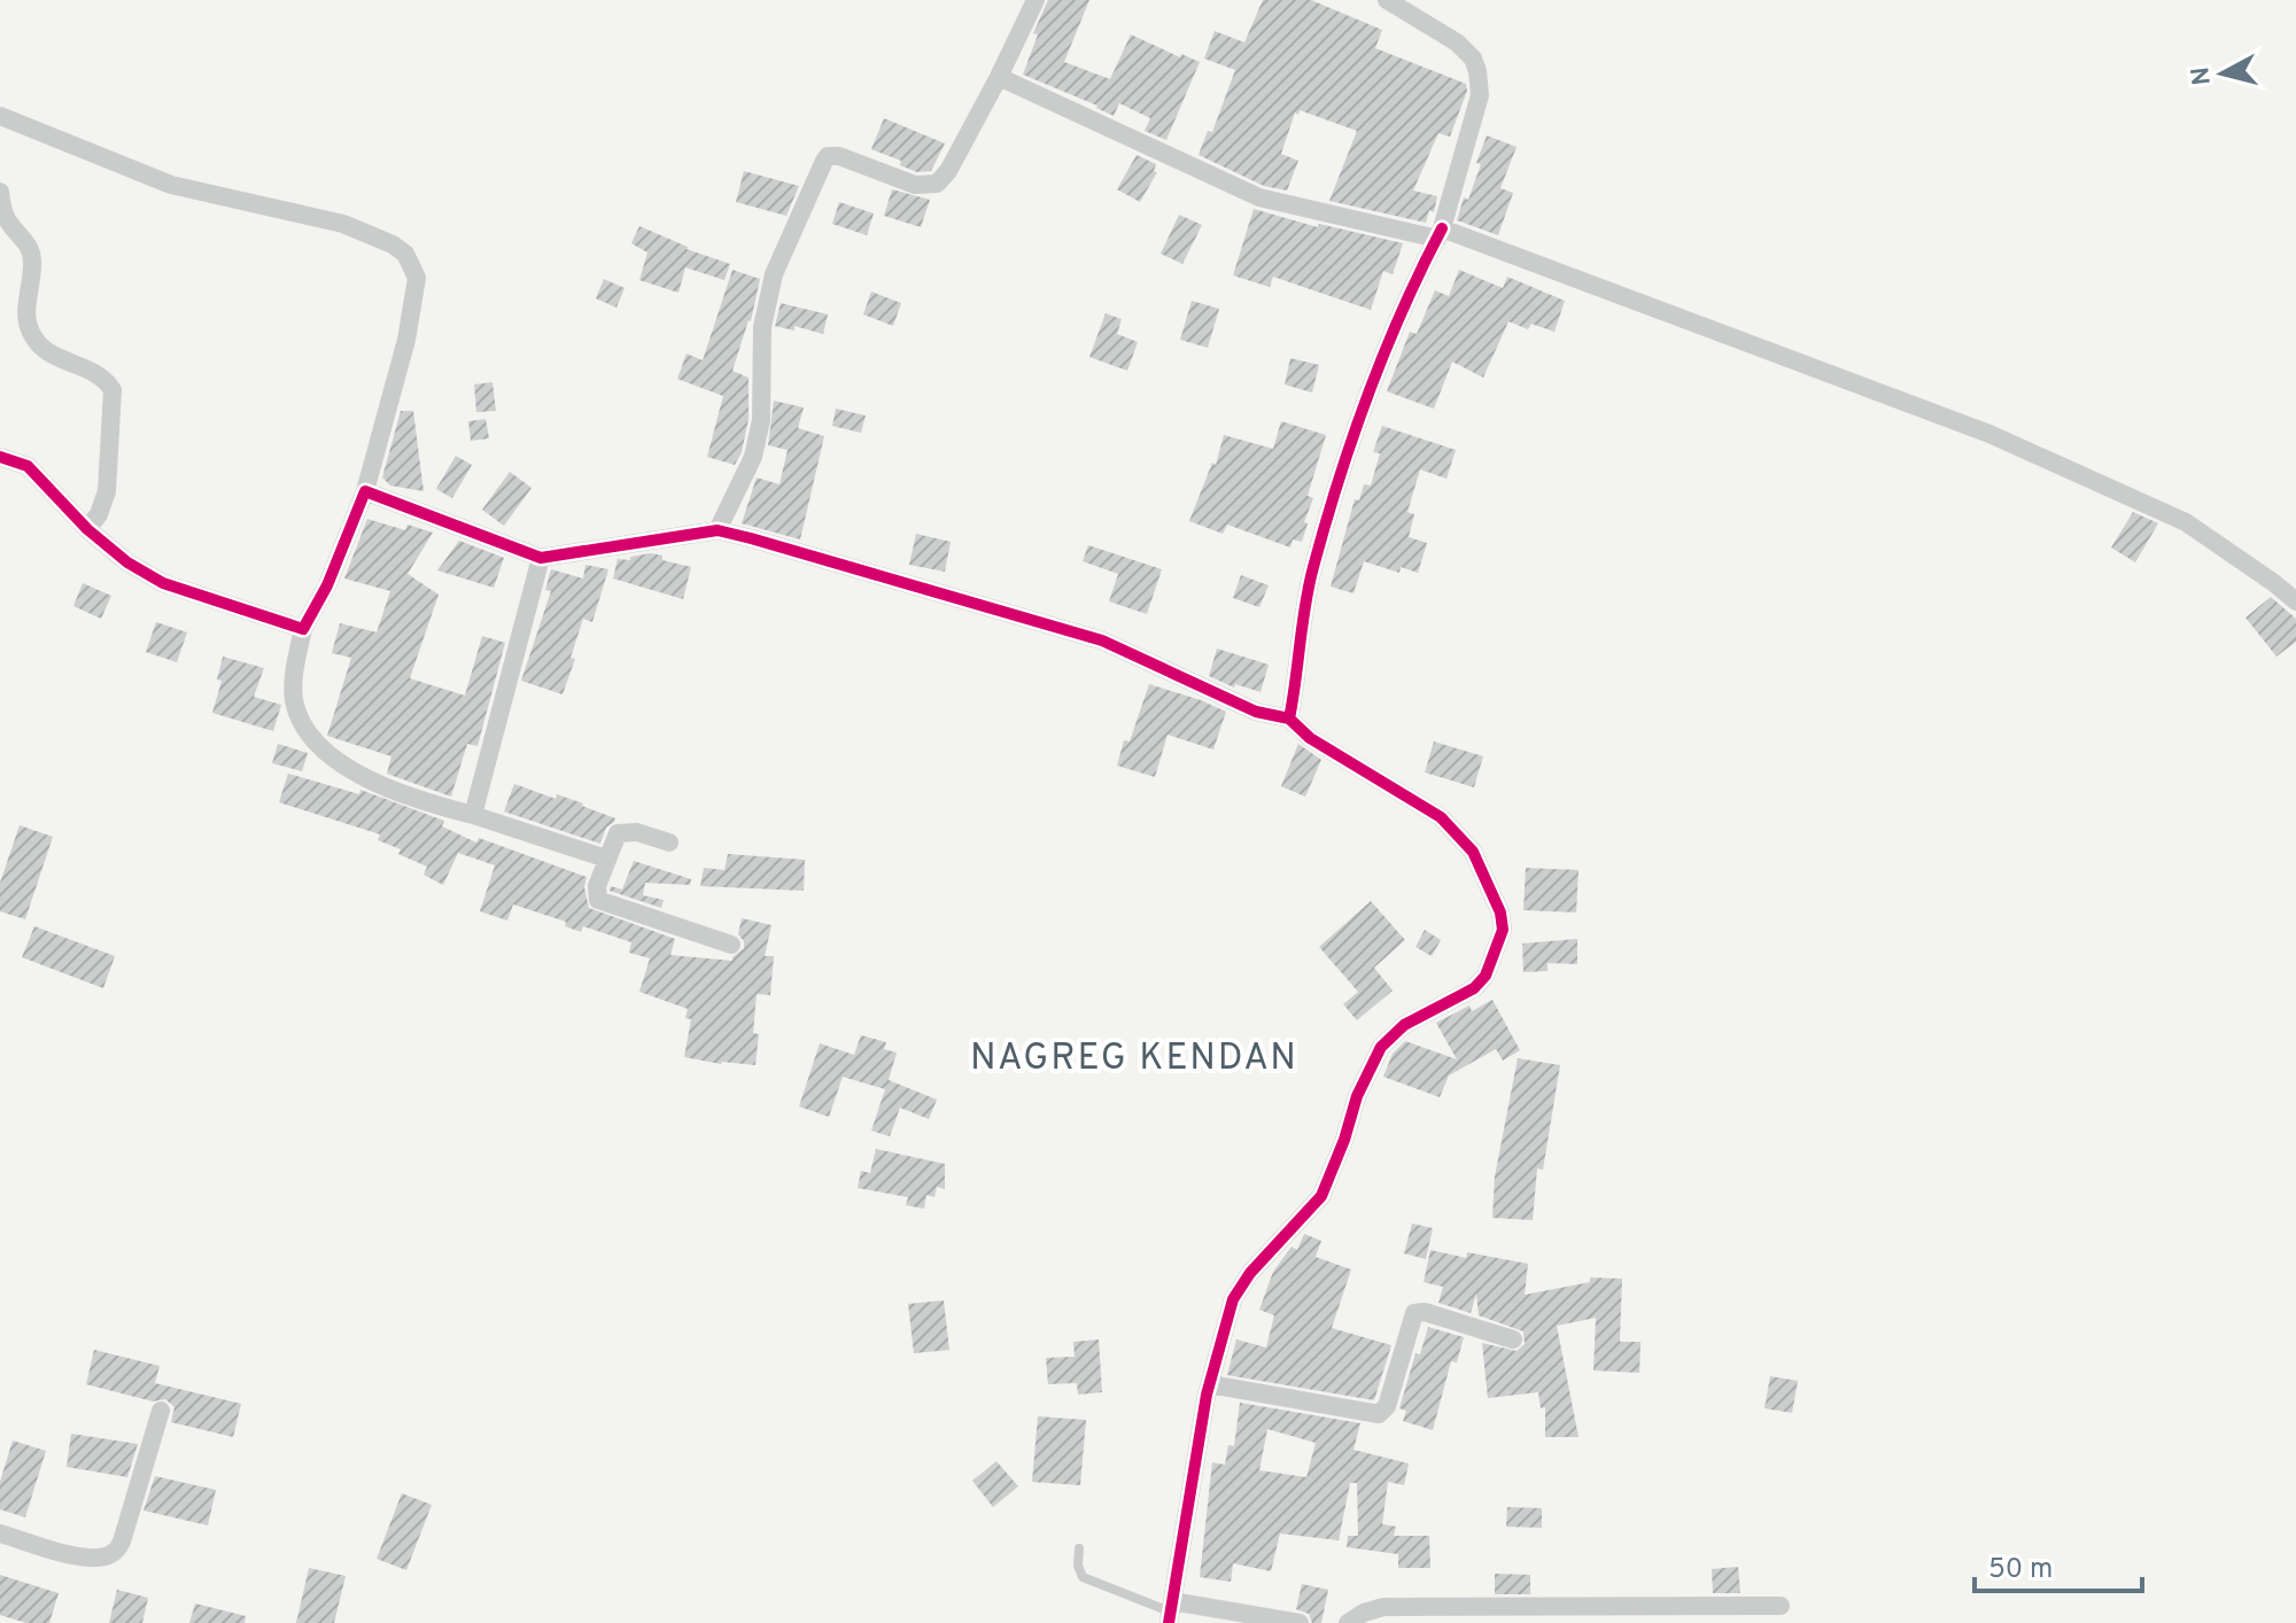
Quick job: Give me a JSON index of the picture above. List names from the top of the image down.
{
  "districts": ["NAGREG KENDAN"],
  "scale_bar": "50 m",
  "north": "left"
}
